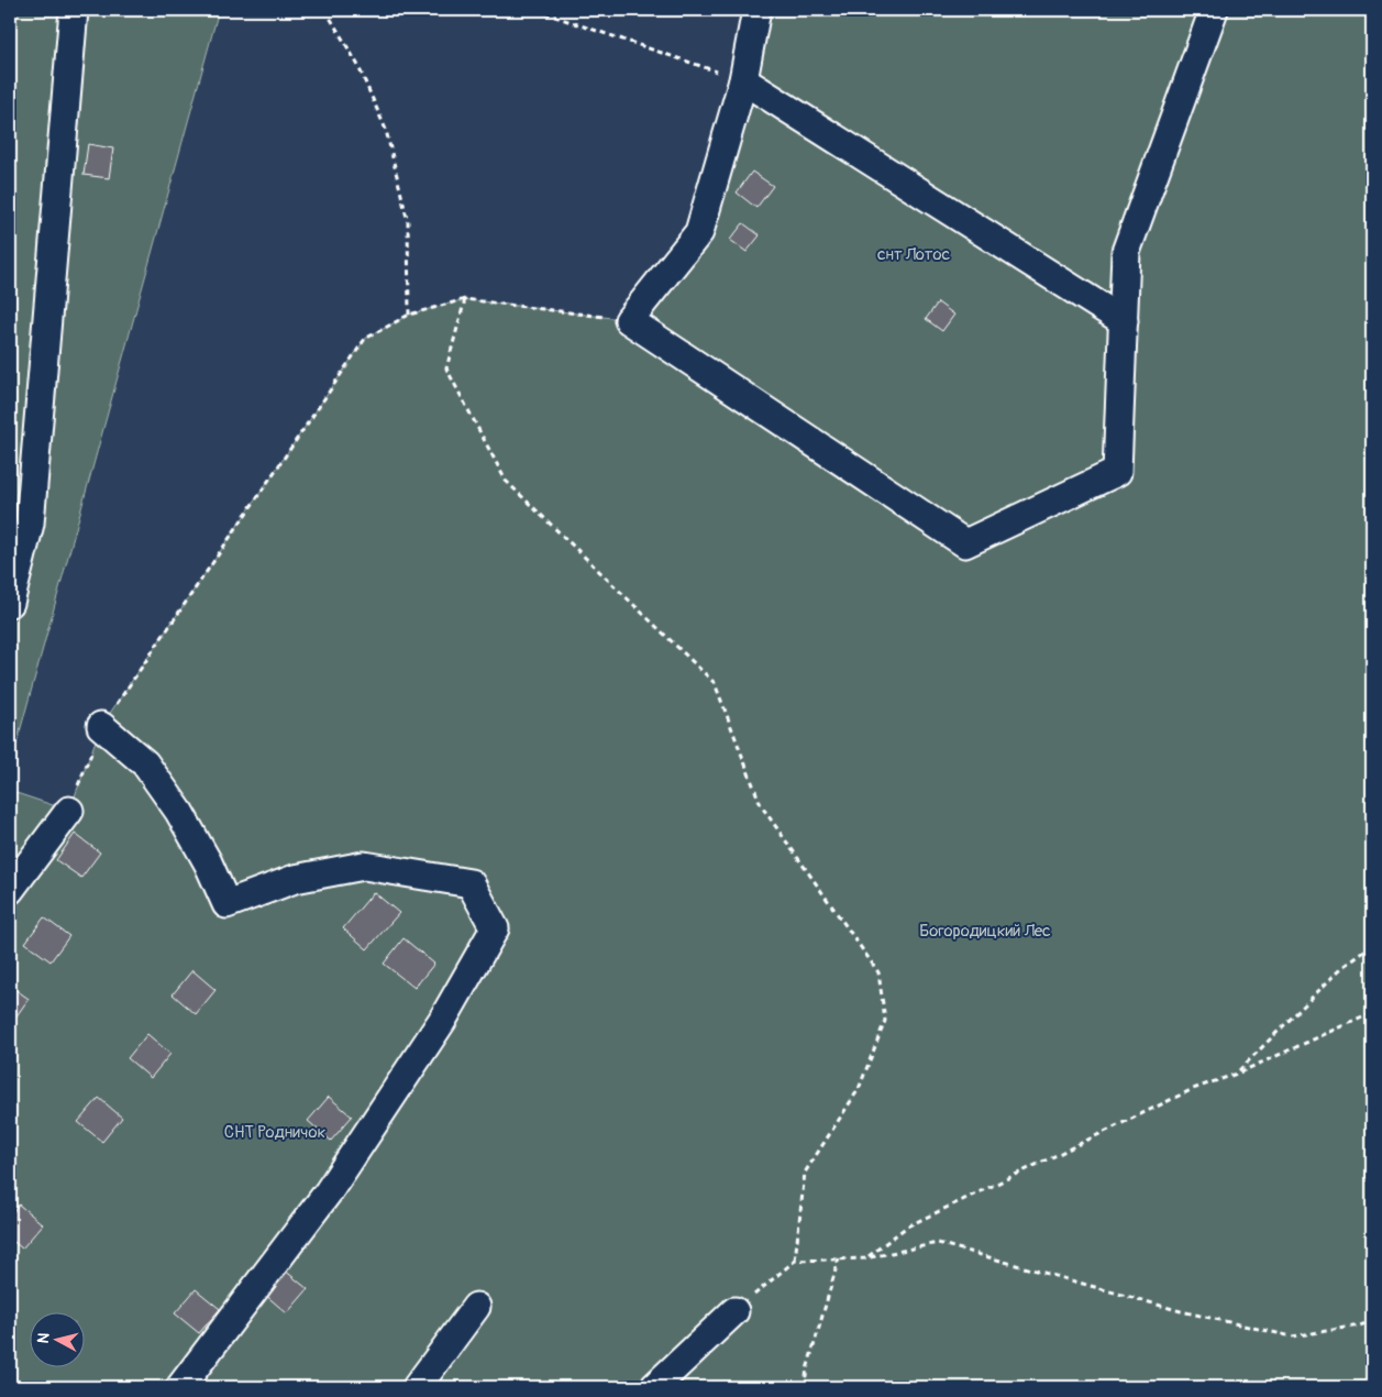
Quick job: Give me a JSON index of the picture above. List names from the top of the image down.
{
  "parks": ["снт Лотос", "Богородицкий Лес", "СНТ Родничок"],
  "north": "left"
}
